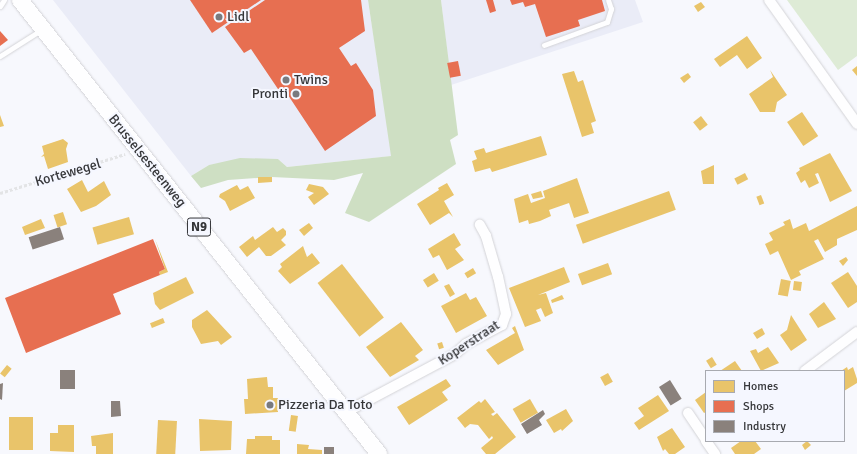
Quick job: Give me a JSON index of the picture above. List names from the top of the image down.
{
  "streets": {
    "main road": ["Brusselsesteenweg", "N9"],
    "street": ["Koperstraat"],
    "path": ["Kortewegel"]
  },
  "crossings": [
    ["Brusselsesteenweg", "Kortewegel"],
    ["Brusselsesteenweg", "Koperstraat"]
  ],
  "places": [
    "Lidl",
    "Twins",
    "Pronti",
    "Pizzeria Da Toto"
  ],
  "legend": ["Homes", "Shops", "Industry"]
}
